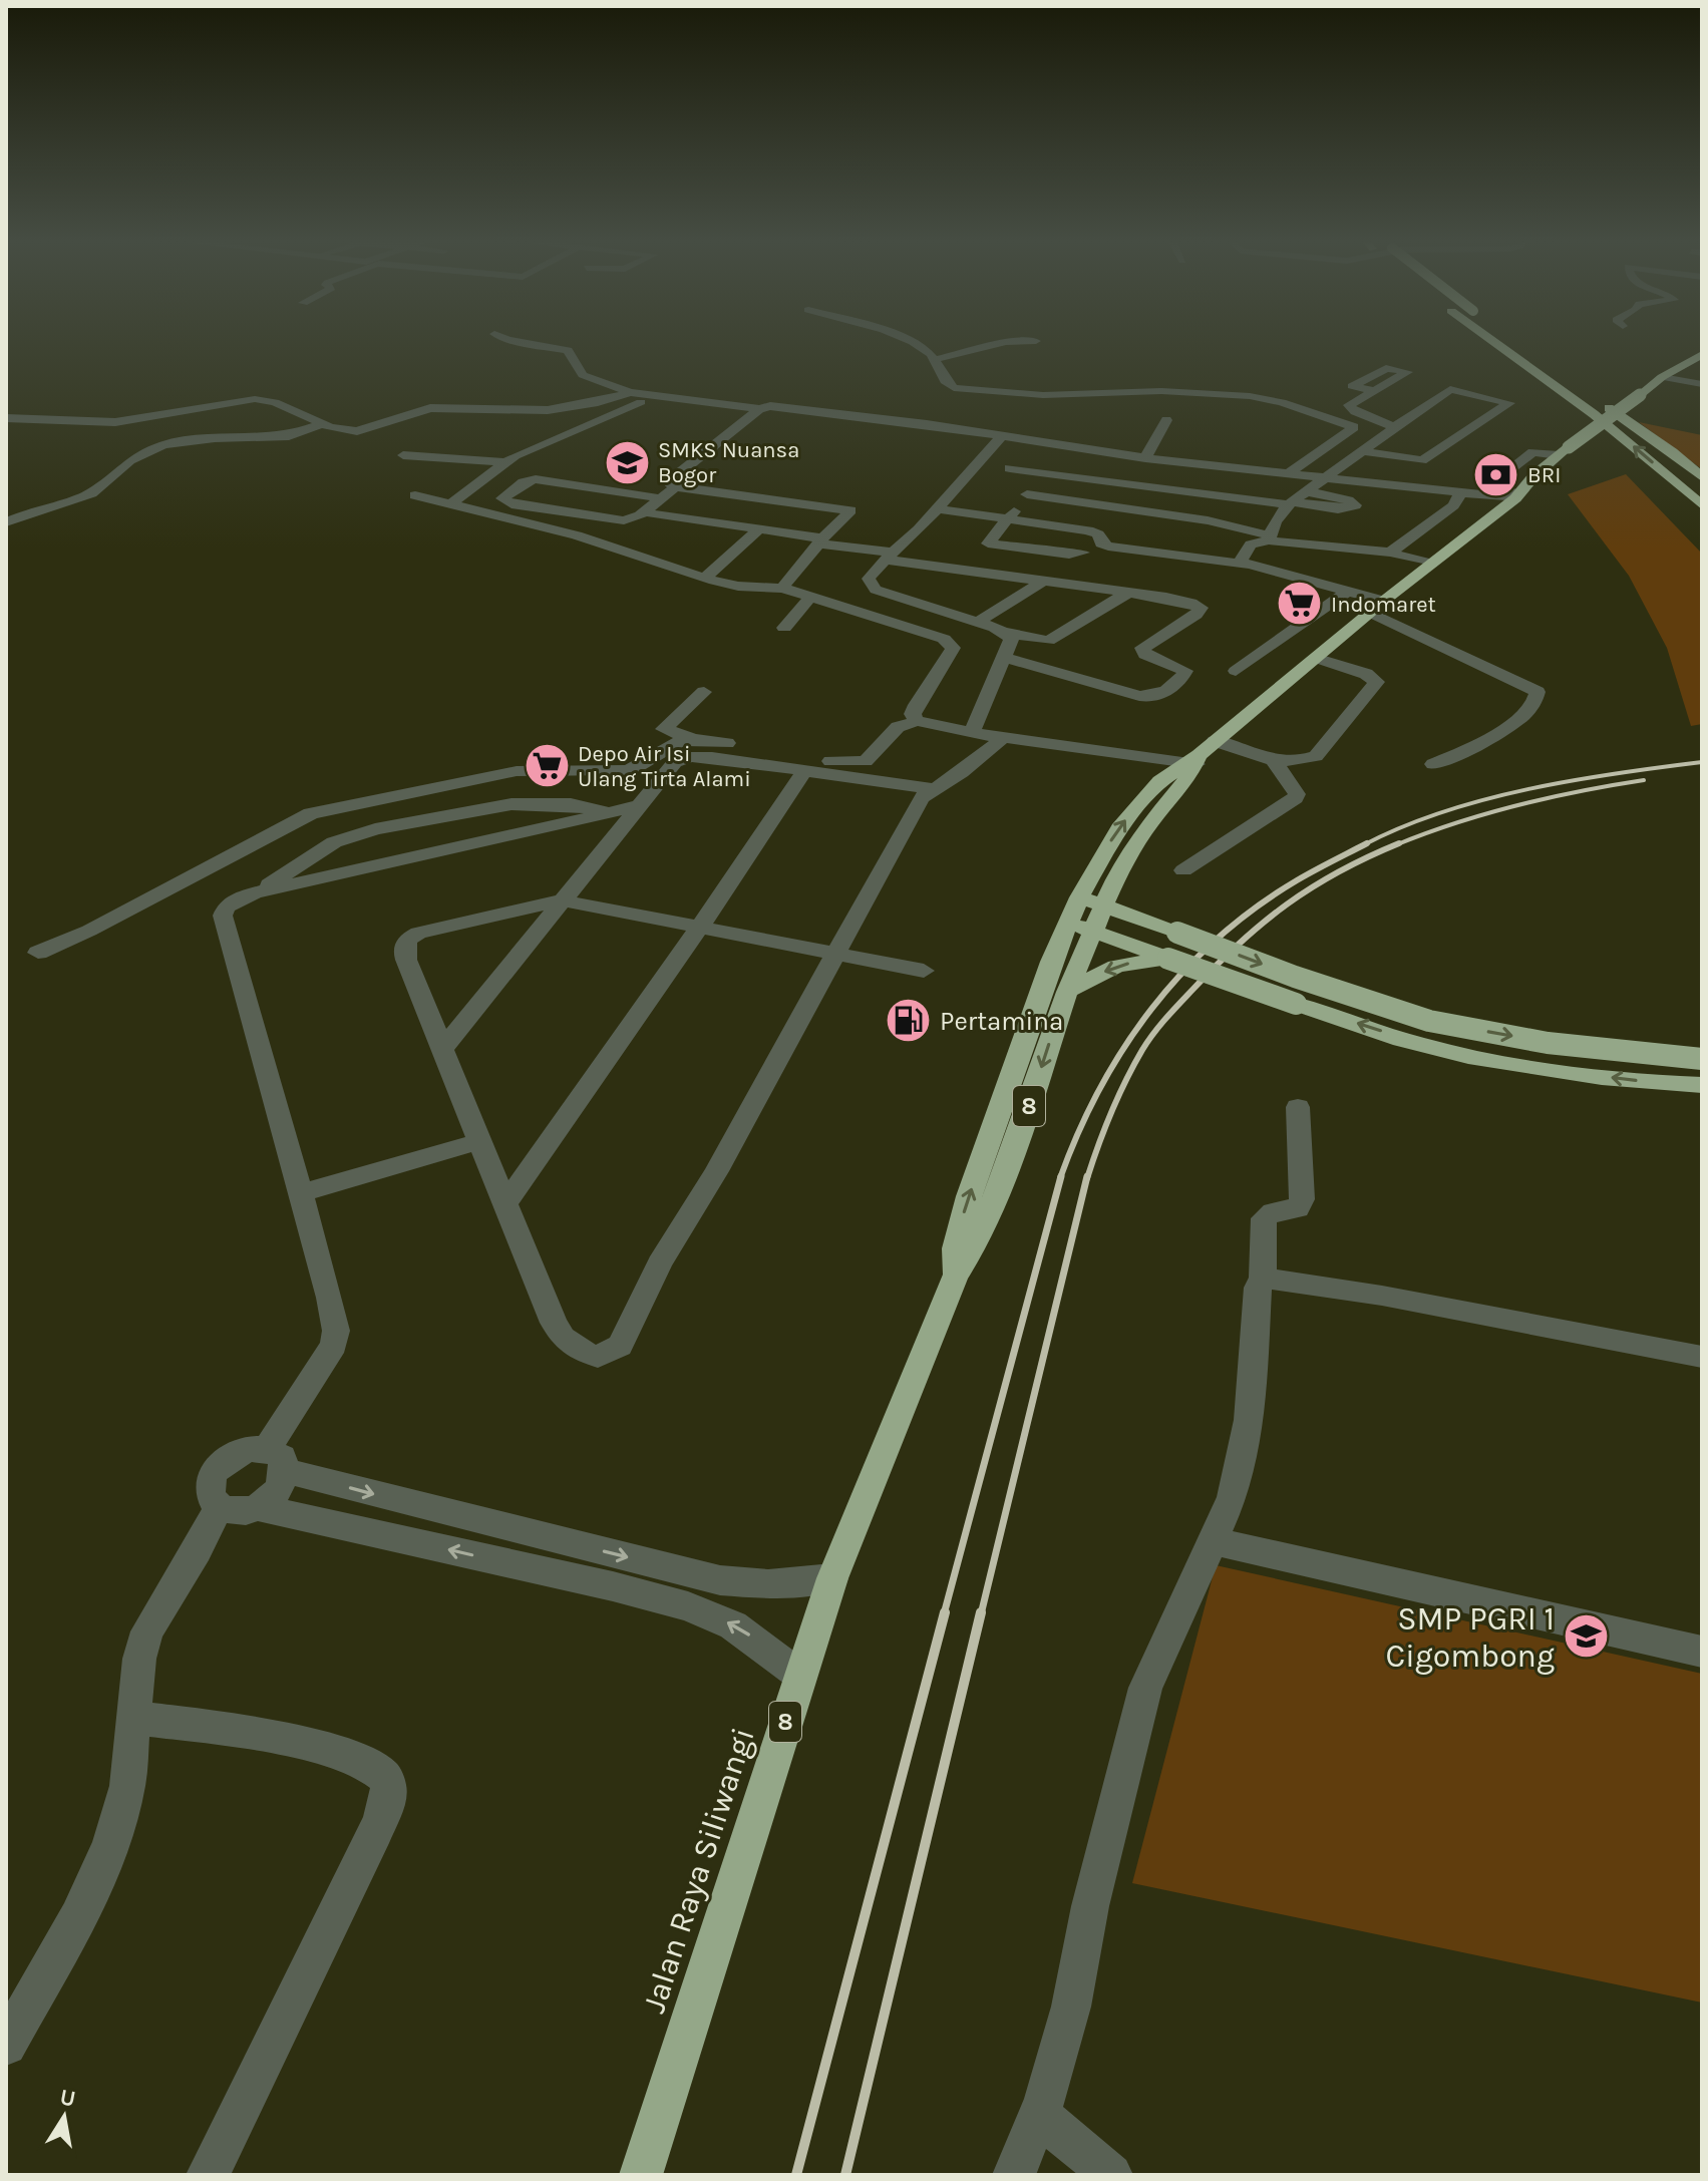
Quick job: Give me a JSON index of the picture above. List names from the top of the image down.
{
  "streets": {
    "highway": ["8", "Jalan Raya Siliwangi"]
  },
  "places": {
    "school or university": ["SMKS Nuansa Bogor", "SMP PGRI 1 Cigombong"],
    "bank": ["BRI"],
    "supermarket": ["Indomaret", "Depo Air Isi Ulang Tirta Alami"],
    "fuel station": ["Pertamina"]
  },
  "north": "top"
}
